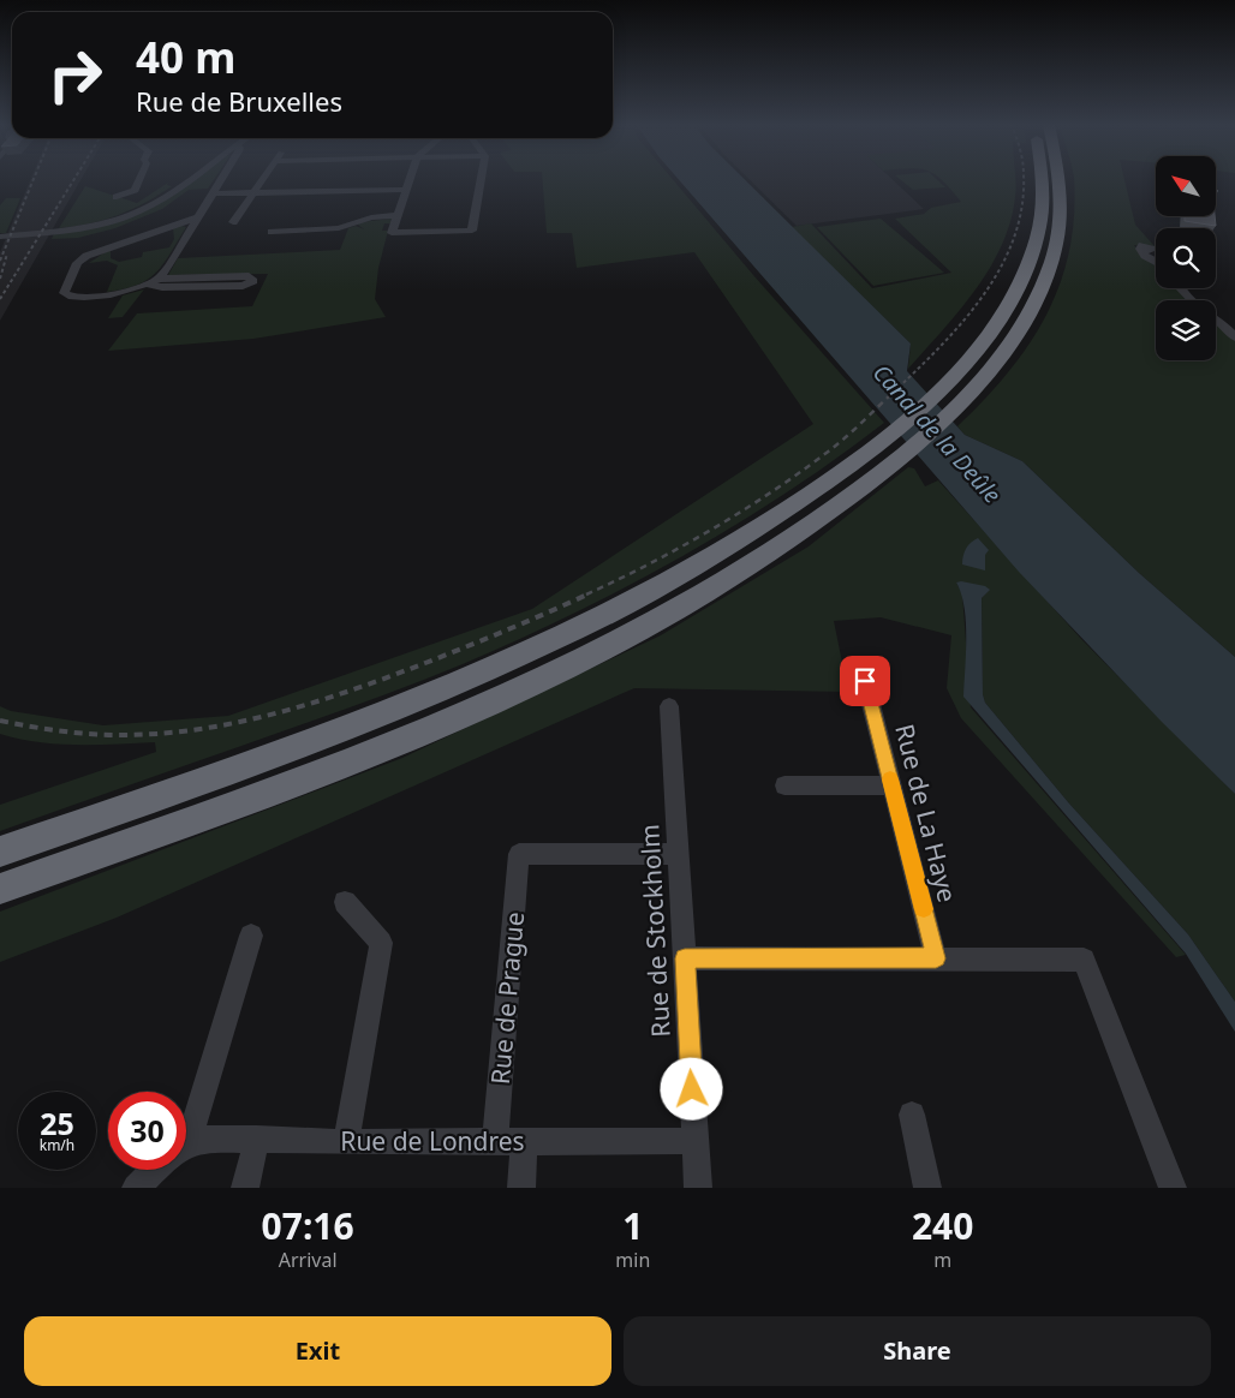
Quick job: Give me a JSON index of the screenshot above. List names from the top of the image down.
{
  "streets": {
    "street": [
      "Rue de La Haye",
      "Rue de Stockholm",
      "Rue de Prague",
      "Rue de Londres"
    ]
  },
  "crossings": [
    ["Rue de Stockholm", "Rue de Prague"],
    ["Rue de Stockholm", "Rue de Londres"],
    ["Rue de Prague", "Rue de Londres"]
  ],
  "water": ["Canal de la Deûle"],
  "north": "top left",
  "page": {
    "turn": ["40 m", "Rue de Bruxelles"],
    "speed": "25 km/h",
    "limit": "30",
    "eta": [
      "07:16",
      "Arrival",
      "1",
      "min",
      "240",
      "m"
    ],
    "buttons": ["Exit", "Share"]
  }
}
